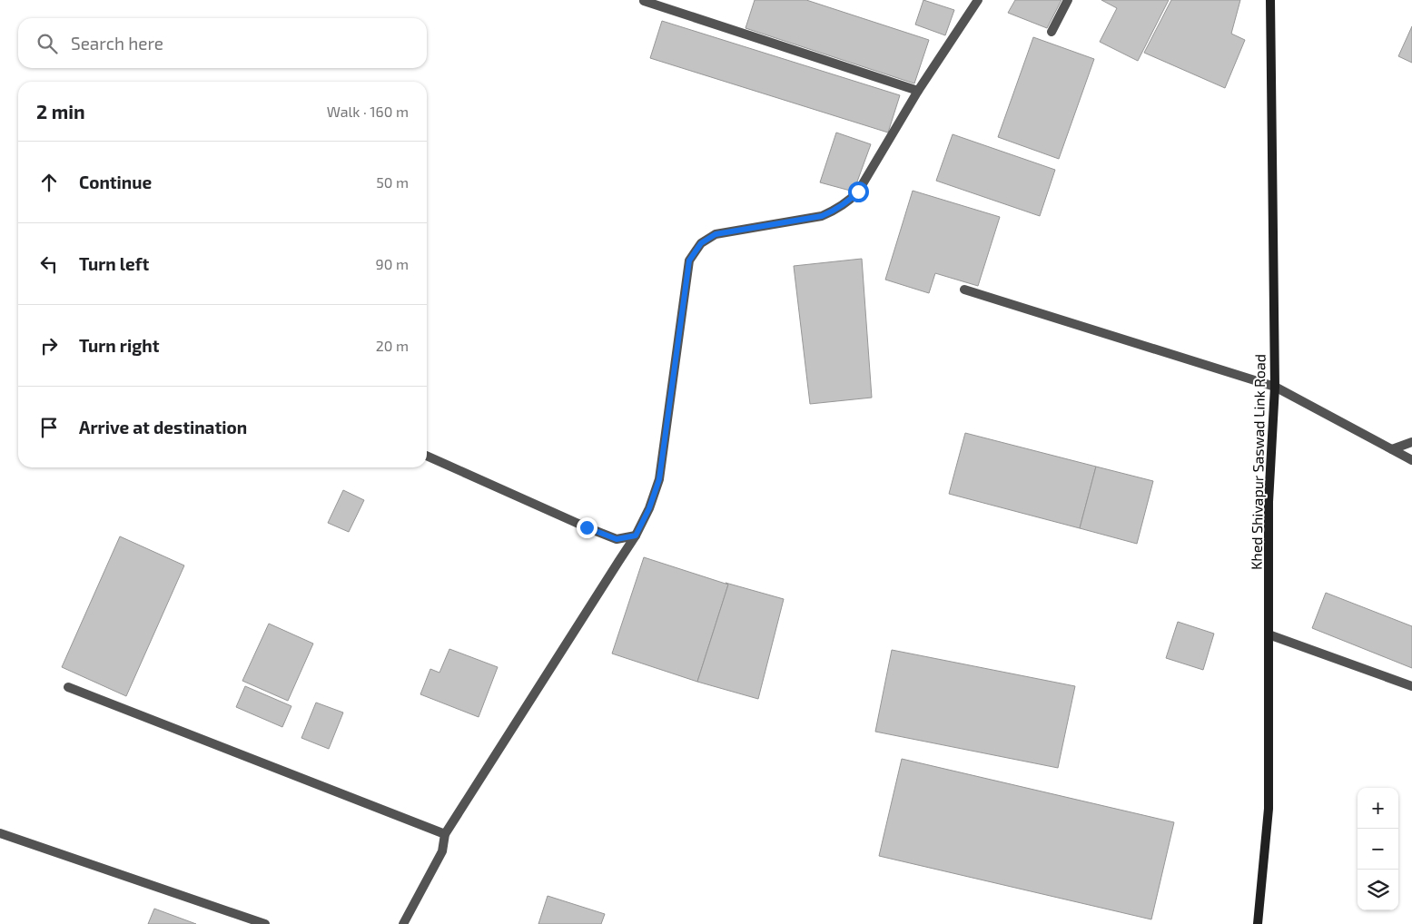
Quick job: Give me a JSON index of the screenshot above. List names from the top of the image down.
{
  "streets": {
    "main road": ["Khed Shivapur Saswad Link Road"]
  },
  "page": {
    "search": "Search here",
    "heading": ["2 min", "Walk · 160 m"],
    "list": [
      ["Continue", "50 m"],
      ["Turn left", "90 m"],
      ["Turn right", "20 m"],
      "Arrive at destination"
    ],
    "map_buttons": ["+", "−"]
  }
}
